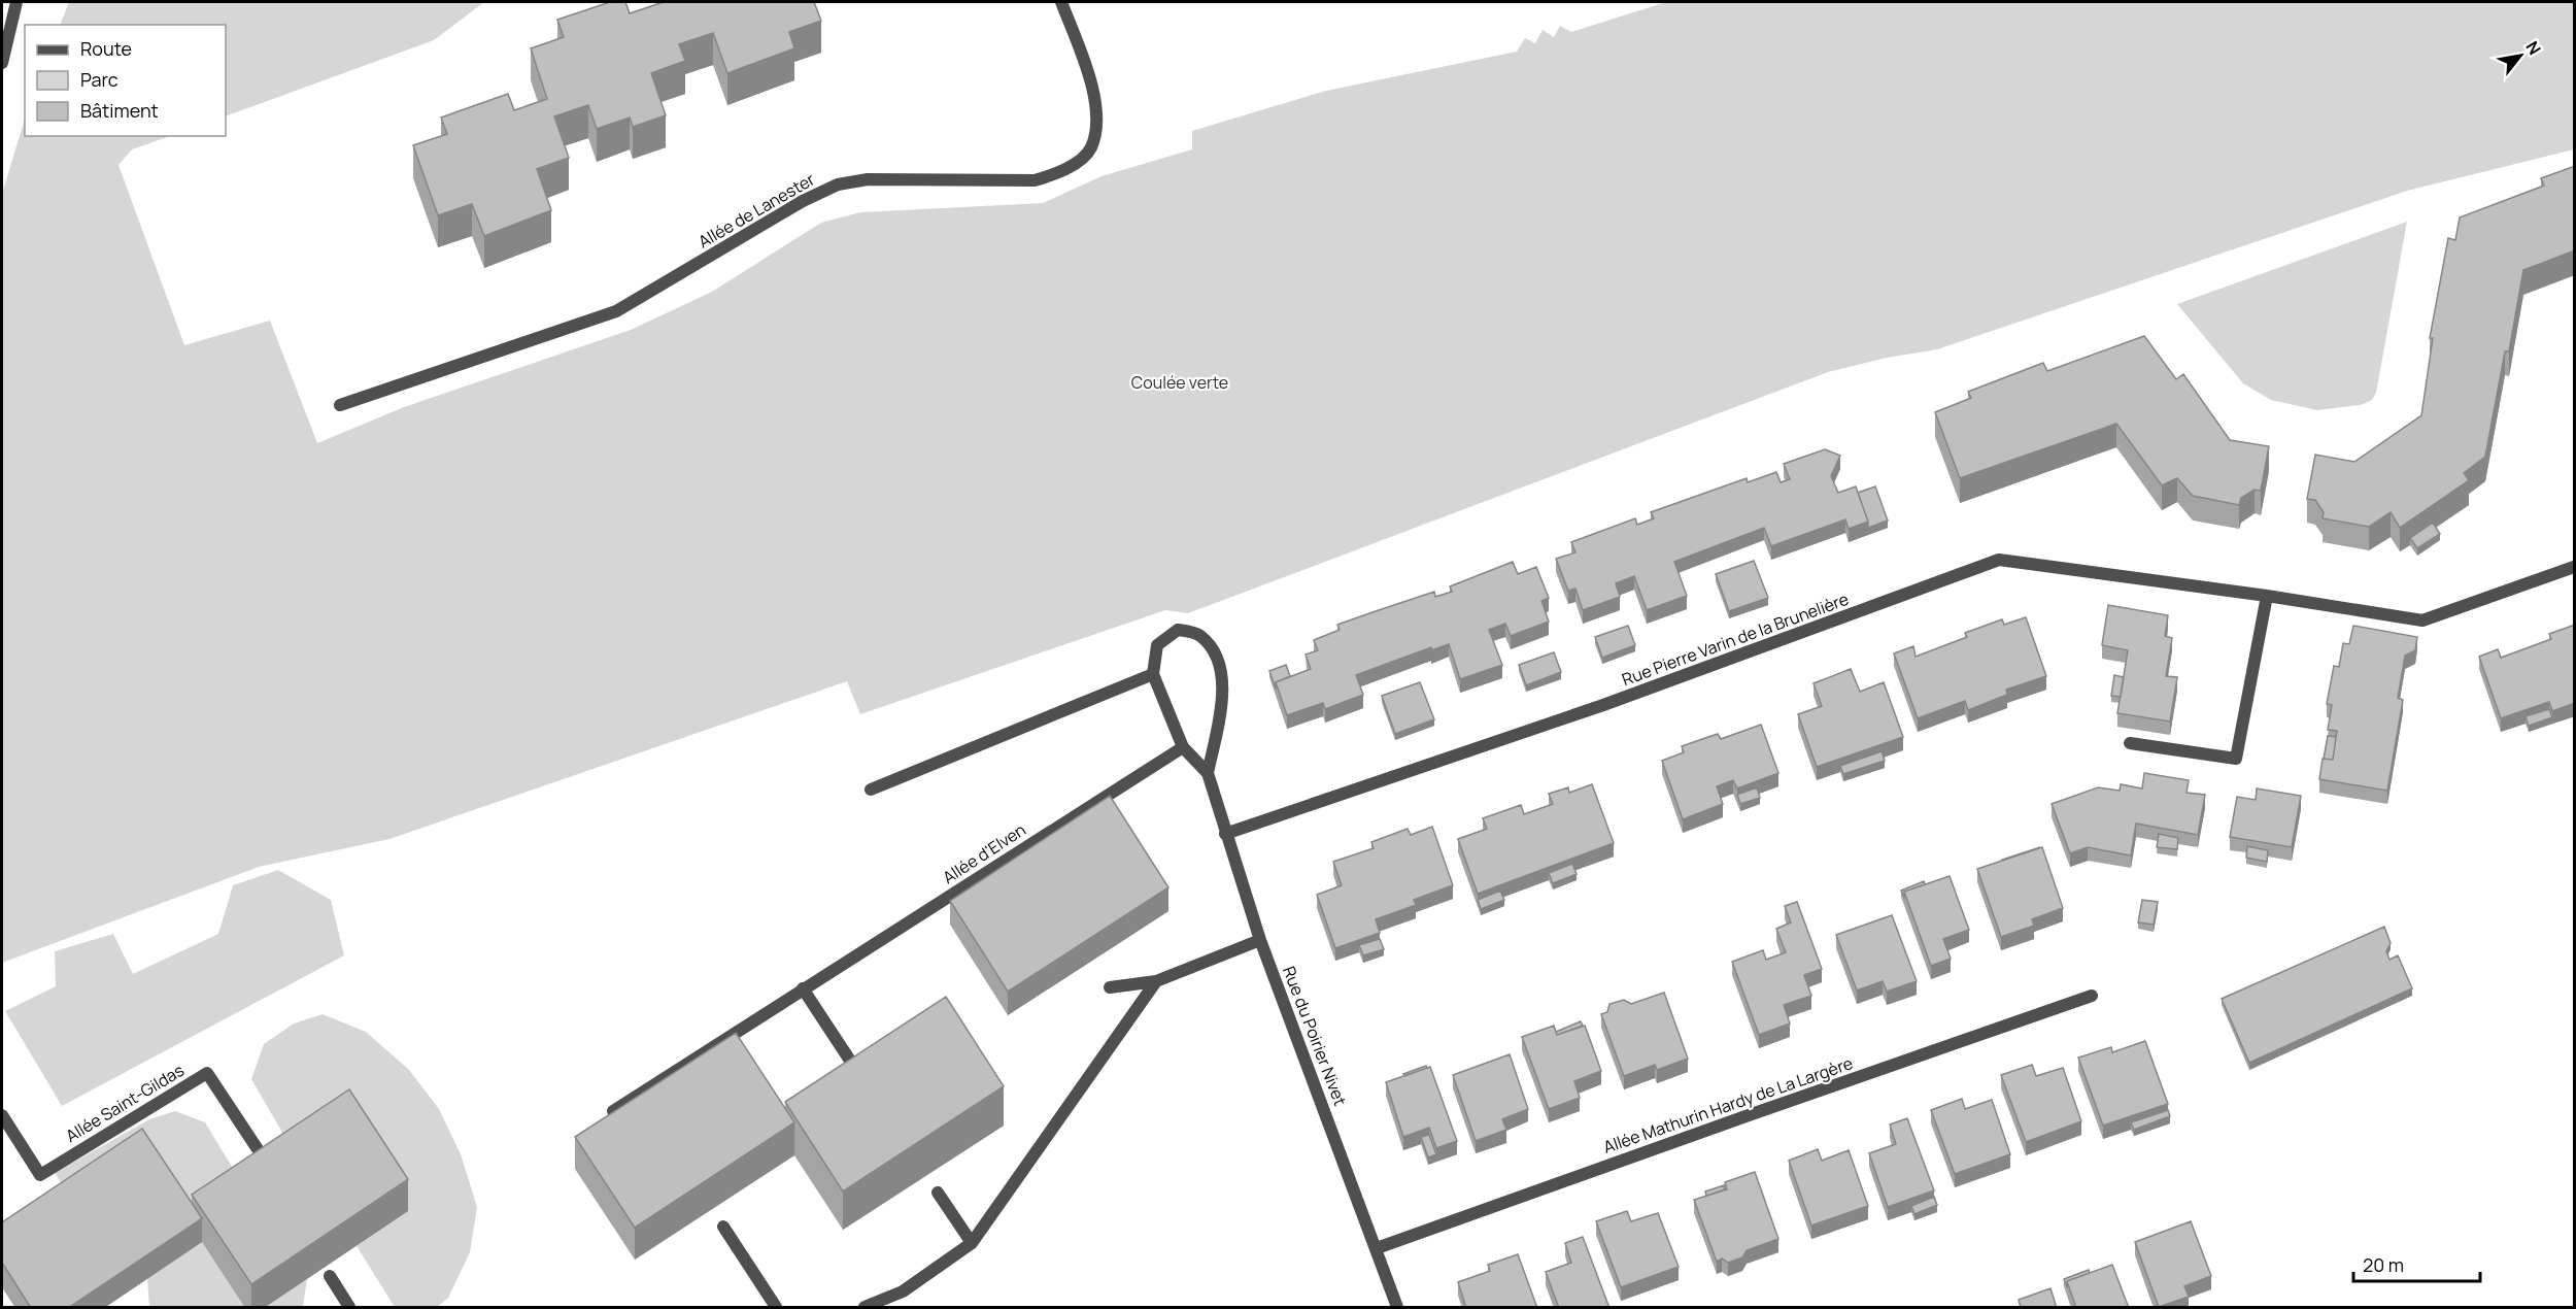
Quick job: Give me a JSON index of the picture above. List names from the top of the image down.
{
  "streets": {
    "street": [
      "Allée de Lanester",
      "Rue Pierre Varin de la Brunelière",
      "Allée d'Elven",
      "Rue du Poirier Nivet",
      "Allée Saint-Gildas",
      "Allée Mathurin Hardy de La Largère"
    ]
  },
  "crossings": [
    ["Rue Pierre Varin de la Brunelière", "Rue du Poirier Nivet"],
    ["Rue du Poirier Nivet", "Allée Mathurin Hardy de La Largère"]
  ],
  "parks": ["Coulée verte"],
  "legend": ["Route", "Parc", "Bâtiment"],
  "scale_bar": "20 m",
  "north": "top right"
}
